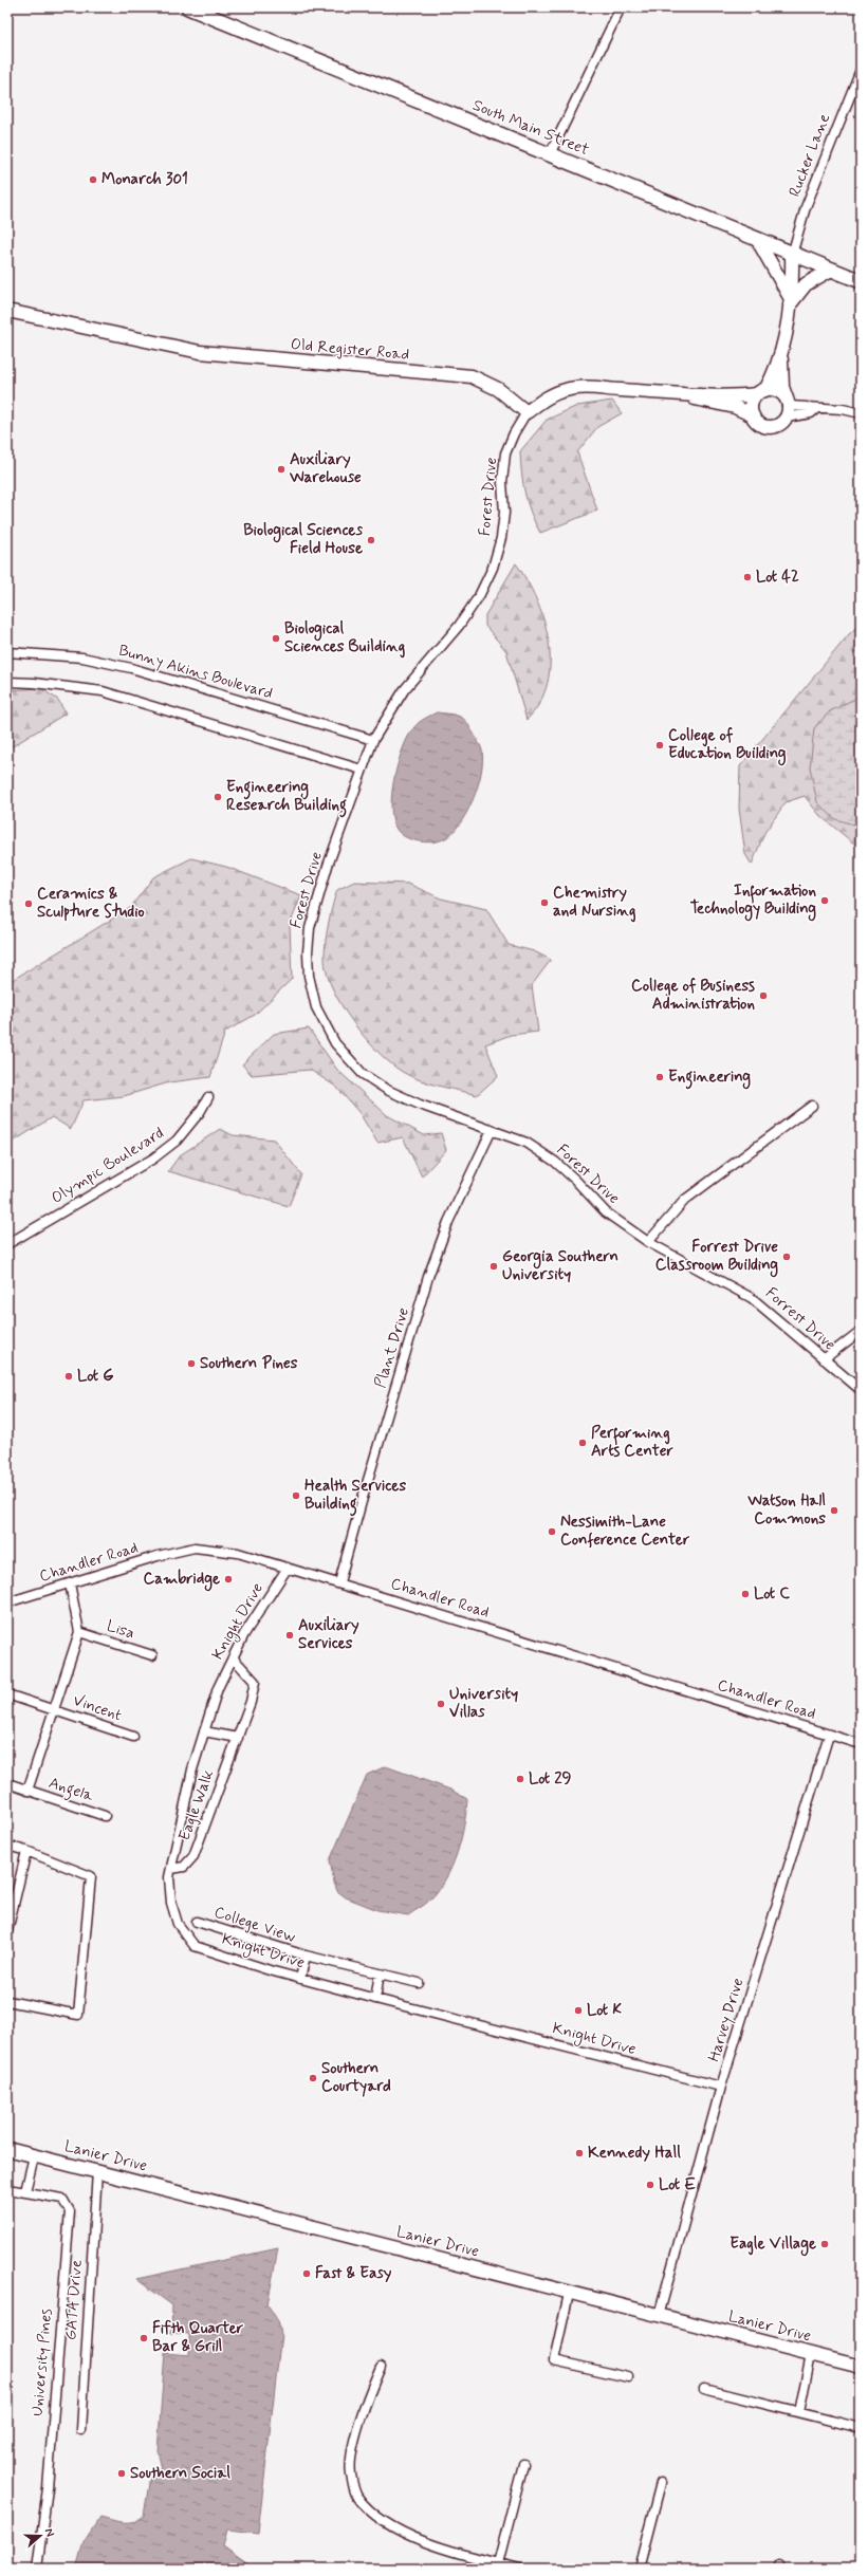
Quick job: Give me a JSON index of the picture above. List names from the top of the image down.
{
  "streets": {
    "main road": ["South Main Street"],
    "street": [
      "Rucker Lane",
      "Old Register Road",
      "Forest Drive",
      "Bunny Akins Boulevard",
      "Olympic Boulevard",
      "Forrest Drive",
      "Plant Drive",
      "Chandler Road",
      "Knight Drive",
      "Lisa",
      "Vincent",
      "Angela",
      "Eagle Walk",
      "College View",
      "Harvey Drive",
      "Lanier Drive",
      "GATA Drive",
      "University Pines"
    ]
  },
  "crossings": [
    ["South Main Street", "Rucker Lane"],
    ["Old Register Road", "Forest Drive"],
    ["Forest Drive", "Bunny Akins Boulevard"],
    ["Forest Drive", "Forrest Drive"],
    ["Forest Drive", "Plant Drive"],
    ["Plant Drive", "Chandler Road"],
    ["Chandler Road", "Knight Drive"],
    ["Chandler Road", "Harvey Drive"],
    ["Knight Drive", "Eagle Walk"],
    ["Knight Drive", "College View"],
    ["Knight Drive", "Harvey Drive"],
    ["Harvey Drive", "Lanier Drive"],
    ["Lanier Drive", "GATA Drive"]
  ],
  "places": [
    "Monarch 301",
    "Auxiliary Warehouse",
    "Biological Sciences Field House",
    "Lot 42",
    "Biological Sciences Building",
    "College of Education Building",
    "Engineering Research Building",
    "Information Technology Building",
    "Chemistry and Nursing",
    "Ceramics & Sculpture Studio",
    "College of Business Administration",
    "Engineering",
    "Forrest Drive Classroom Building",
    "Georgia Southern University",
    "Southern Pines",
    "Lot G",
    "Performing Arts Center",
    "Health Services Building",
    "Watson Hall Commons",
    "Nessimith-Lane Conference Center",
    "Cambridge",
    "Lot C",
    "Auxiliary Services",
    "University Villas",
    "Lot 29",
    "Lot K",
    "Southern Courtyard",
    "Kennedy Hall",
    "Lot E",
    "Eagle Village",
    "Fast & Easy",
    "Fifth Quarter Bar & Grill",
    "Southern Social"
  ],
  "north": "right"
}
